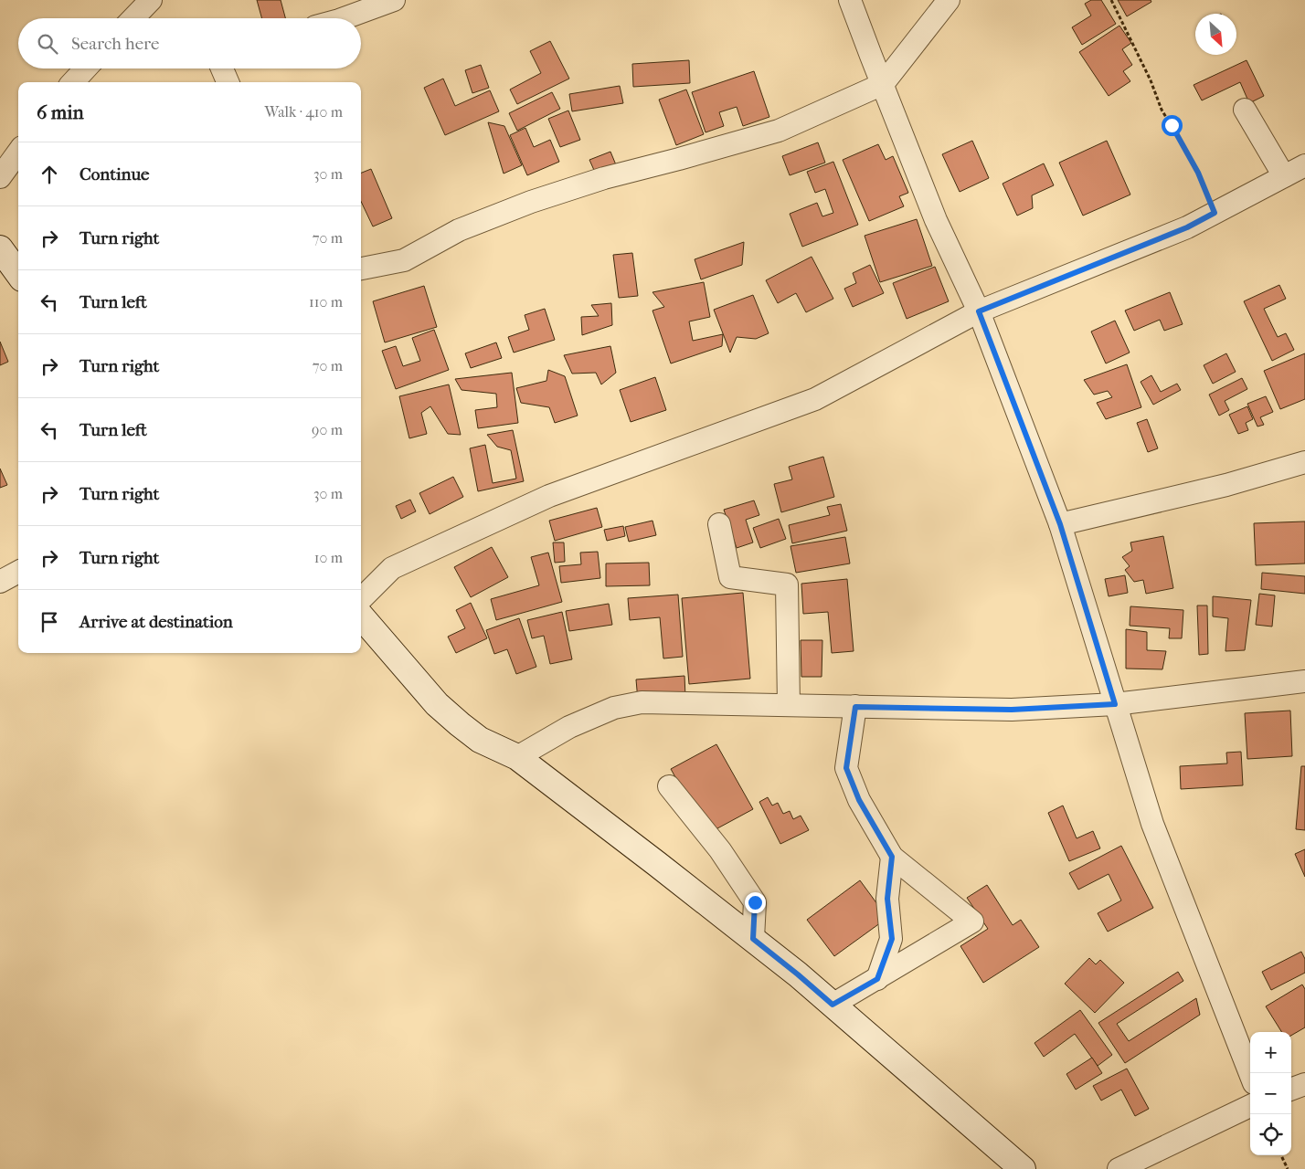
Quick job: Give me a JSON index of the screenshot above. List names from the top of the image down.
{
  "north": "bottom right",
  "page": {
    "search": "Search here",
    "heading": ["6 min", "Walk · 410 m"],
    "list": [
      ["Continue", "30 m"],
      ["Turn right", "70 m"],
      ["Turn left", "110 m"],
      ["Turn right", "70 m"],
      ["Turn left", "90 m"],
      ["Turn right", "30 m"],
      ["Turn right", "10 m"],
      "Arrive at destination"
    ],
    "map_buttons": ["+", "−"]
  }
}
